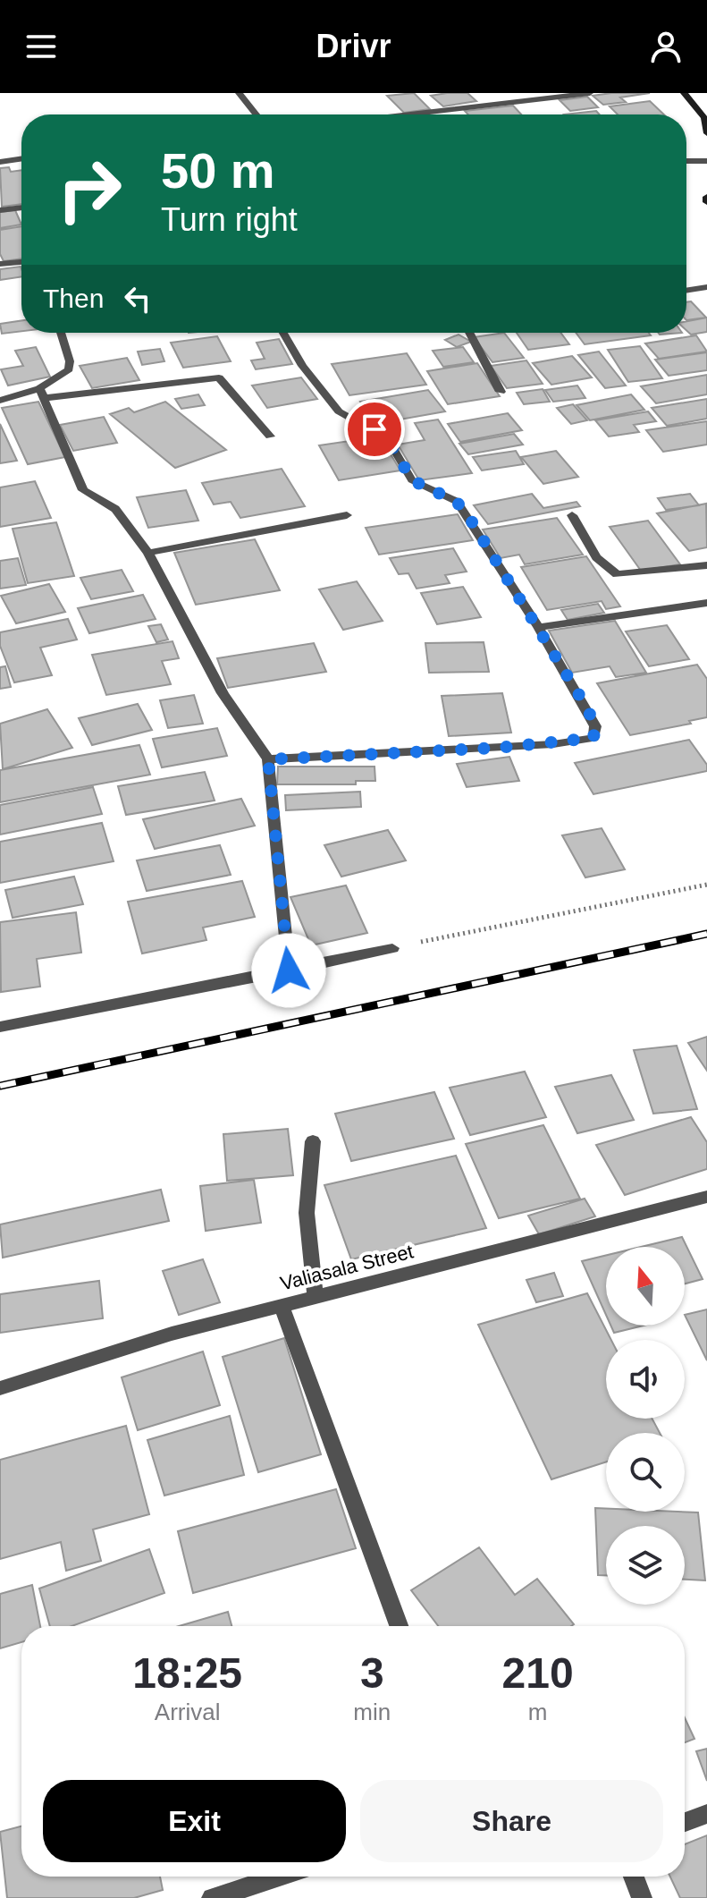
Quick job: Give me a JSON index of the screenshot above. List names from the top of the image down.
{
  "streets": {
    "street": ["Valiasala Street"]
  },
  "north": "top",
  "page": {
    "header": "Drivr",
    "turn": ["50 m", "Turn right"],
    "then": "Then",
    "eta": [
      "18:25",
      "Arrival",
      "3",
      "min",
      "210",
      "m"
    ],
    "buttons": ["Exit", "Share"]
  }
}
